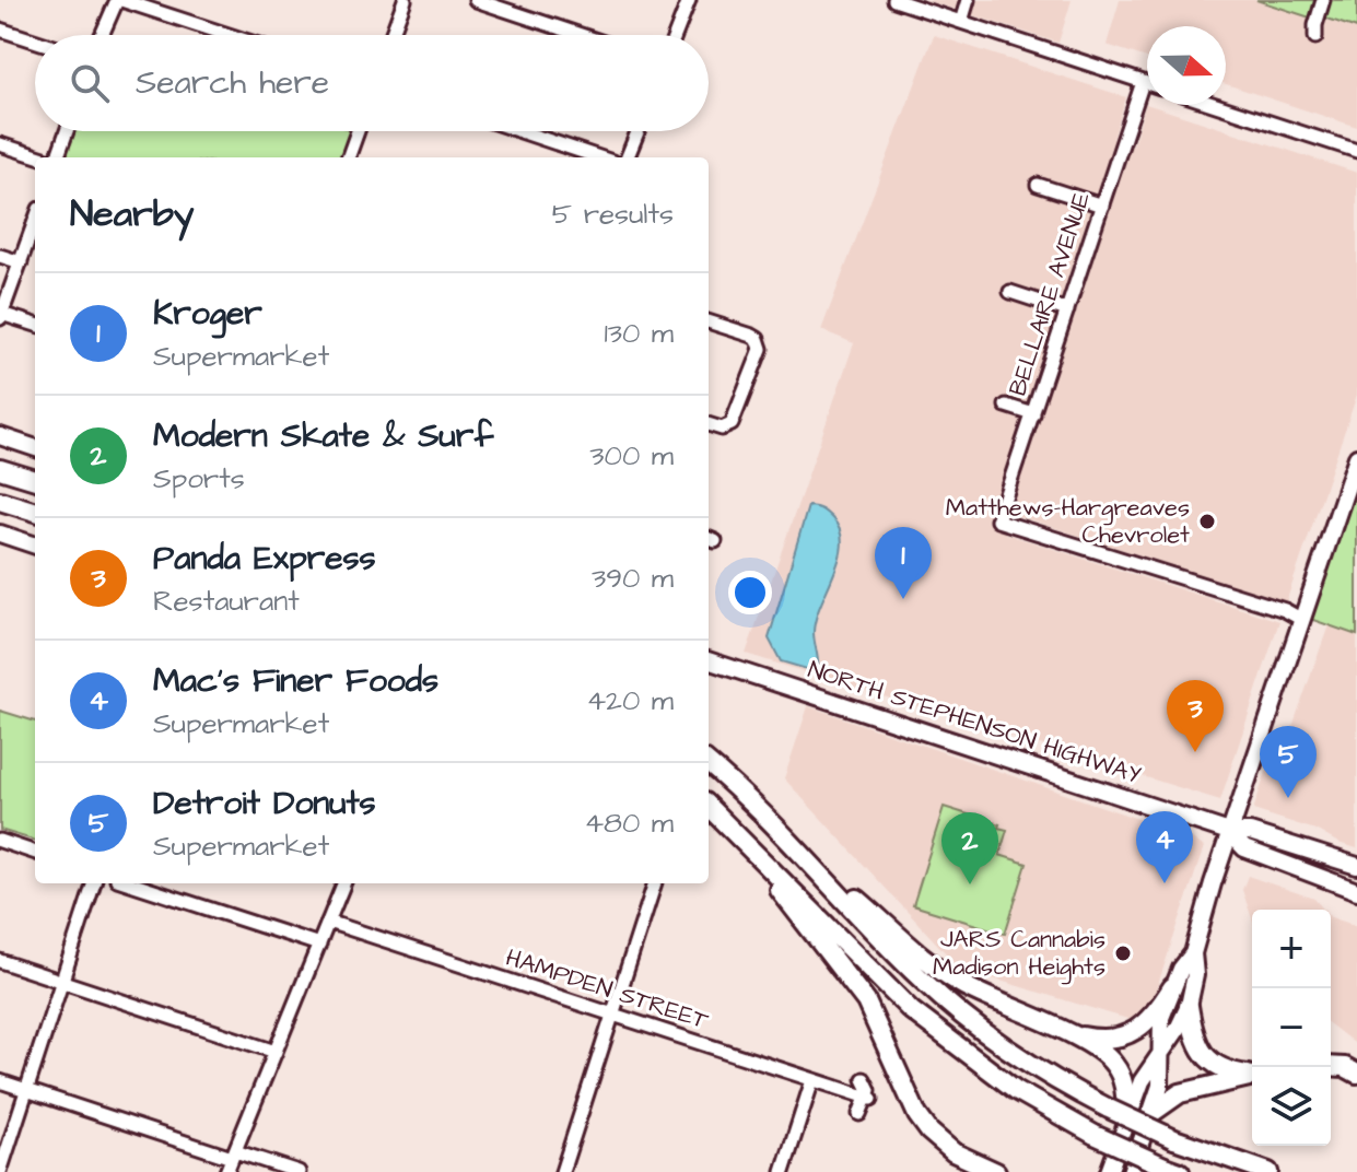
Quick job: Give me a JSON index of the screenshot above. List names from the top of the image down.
{
  "streets": {
    "main road": ["NORTH STEPHENSON HIGHWAY"],
    "street": ["BELLAIRE AVENUE", "HAMPDEN STREET"]
  },
  "places": ["Matthews-Hargreaves Chevrolet", "JARS Cannabis Madison Heights"],
  "north": "right",
  "page": {
    "search": "Search here",
    "heading": ["Nearby", "5 results"],
    "list": [
      {
        "mark": "1",
        "name": "Kroger",
        "note": "Supermarket",
        "value": "130 m"
      },
      {
        "mark": "2",
        "name": "Modern Skate & Surf",
        "note": "Sports",
        "value": "300 m"
      },
      {
        "mark": "3",
        "name": "Panda Express",
        "note": "Restaurant",
        "value": "390 m"
      },
      {
        "mark": "4",
        "name": "Mac's Finer Foods",
        "note": "Supermarket",
        "value": "420 m"
      },
      {
        "mark": "5",
        "name": "Detroit Donuts",
        "note": "Supermarket",
        "value": "480 m"
      }
    ],
    "pins": [
      "1",
      "3",
      "5",
      "4",
      "2"
    ],
    "map_buttons": ["+", "−"]
  }
}
